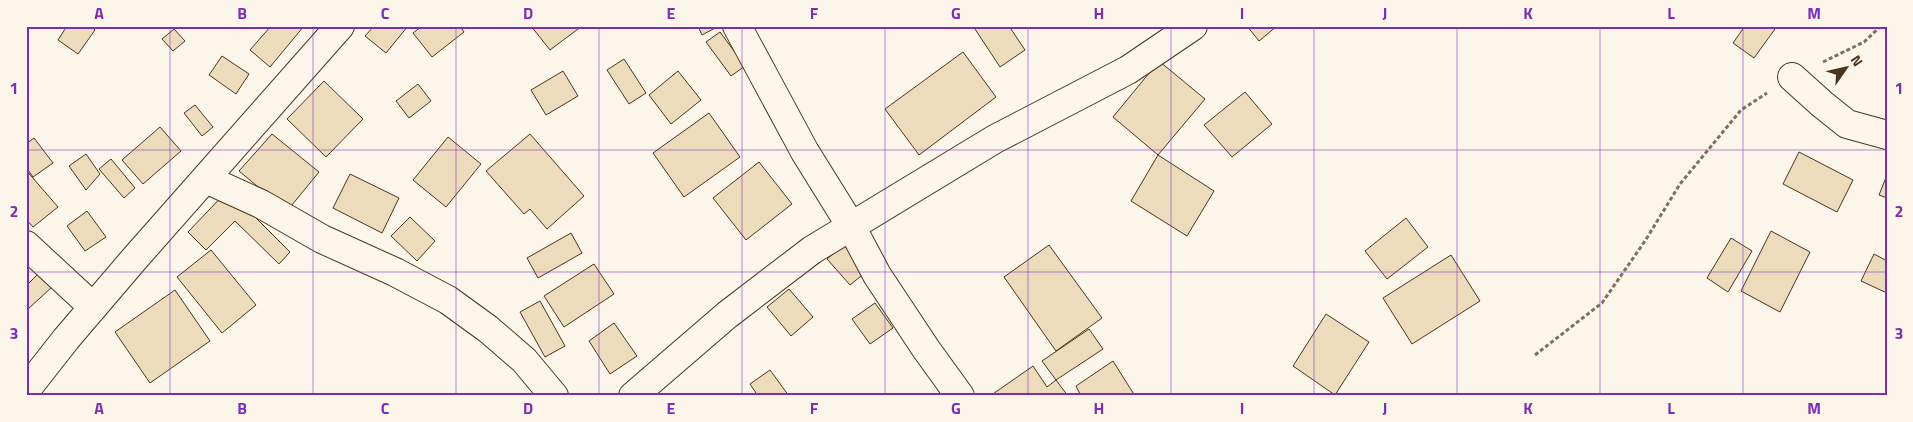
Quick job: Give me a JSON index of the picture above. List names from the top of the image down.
{
  "north": "top right",
  "grid": {
    "columns": [
      "A",
      "B",
      "C",
      "D",
      "E",
      "F",
      "G",
      "H",
      "I",
      "J",
      "K",
      "L",
      "M"
    ],
    "rows": ["1", "2", "3"]
  }
}
